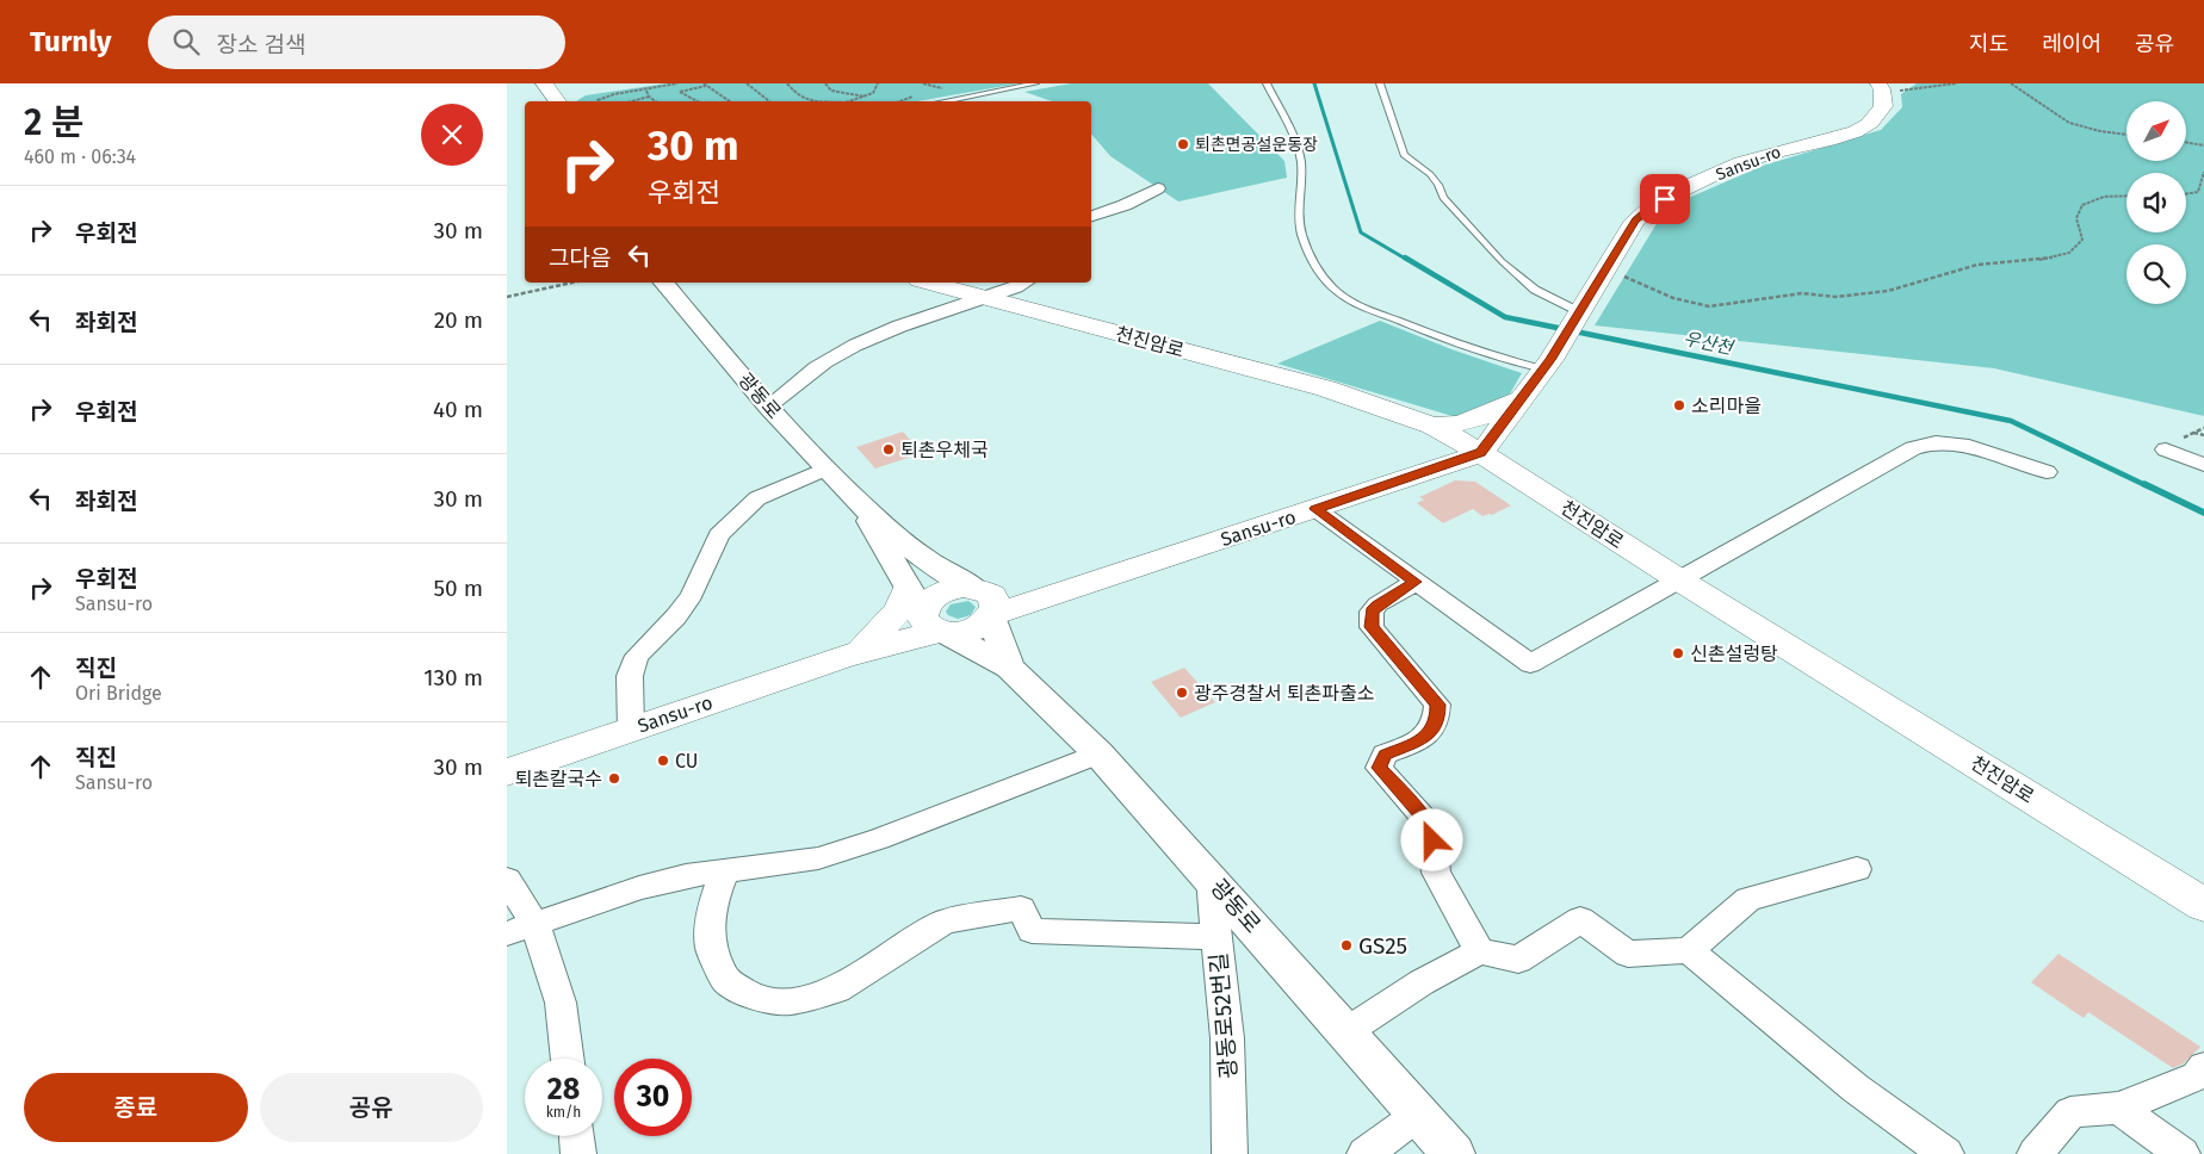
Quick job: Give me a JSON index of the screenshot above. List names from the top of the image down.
{
  "streets": {
    "main road": ["Sansu-ro", "천진암로"],
    "street": ["광동로", "광동로52번길"]
  },
  "crossings": [
    ["Sansu-ro", "천진암로"],
    ["광동로", "광동로52번길"]
  ],
  "water": ["우산천"],
  "places": [
    "퇴촌면공설운동장",
    "소리마을",
    "퇴촌우체국",
    "신촌설렁탕",
    "광주경찰서 퇴촌파출소",
    "CU",
    "퇴촌칼국수",
    "GS25"
  ],
  "north": "top right",
  "page": {
    "header": "Turnly",
    "search": "장소 검색",
    "nav": ["지도", "레이어", "공유"],
    "heading": ["2 분", "460 m · 06:34"],
    "turn": ["30 m", "우회전"],
    "list": [
      {
        "name": "우회전",
        "value": "30 m"
      },
      {
        "name": "좌회전",
        "value": "20 m"
      },
      {
        "name": "우회전",
        "value": "40 m"
      },
      {
        "name": "좌회전",
        "value": "30 m"
      },
      {
        "name": "우회전",
        "note": "Sansu-ro",
        "value": "50 m"
      },
      {
        "name": "직진",
        "note": "Ori Bridge",
        "value": "130 m"
      },
      {
        "name": "직진",
        "note": "Sansu-ro",
        "value": "30 m"
      }
    ],
    "then": "그다음",
    "speed": "28 km/h",
    "limit": "30",
    "buttons": ["종료", "공유"]
  }
}
